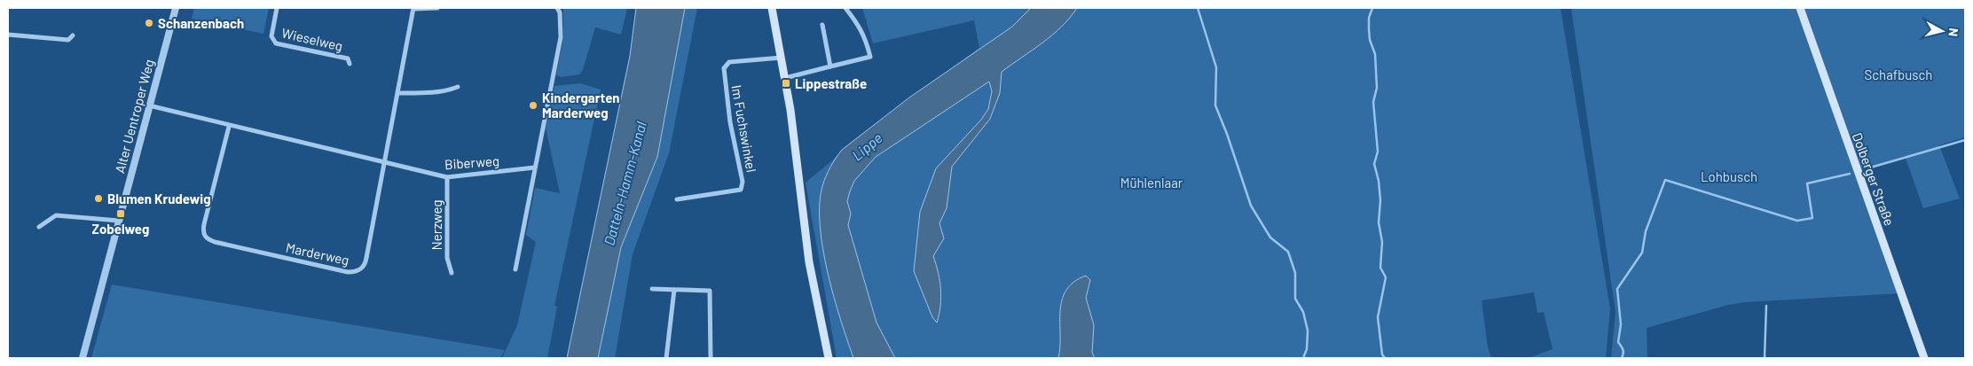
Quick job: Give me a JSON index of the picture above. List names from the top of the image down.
{
  "streets": {
    "main road": ["Dolberger Straße"],
    "street": [
      "Wieselweg",
      "Alter Uentroper Weg",
      "Im Fuchswinkel",
      "Biberweg",
      "Nerzweg",
      "Marderweg"
    ]
  },
  "crossings": [
    ["Biberweg", "Nerzweg"],
    ["Biberweg", "Marderweg"]
  ],
  "water": ["Lippe", "Datteln-Hamm-Kanal"],
  "parks": ["Schafbusch", "Lohbusch", "Mühlenlaar"],
  "places": {
    "other": ["Schanzenbach", "Kindergarten Marderweg", "Blumen Krudewig"],
    "transit": ["Lippestraße", "Zobelweg"]
  },
  "north": "right"
}
